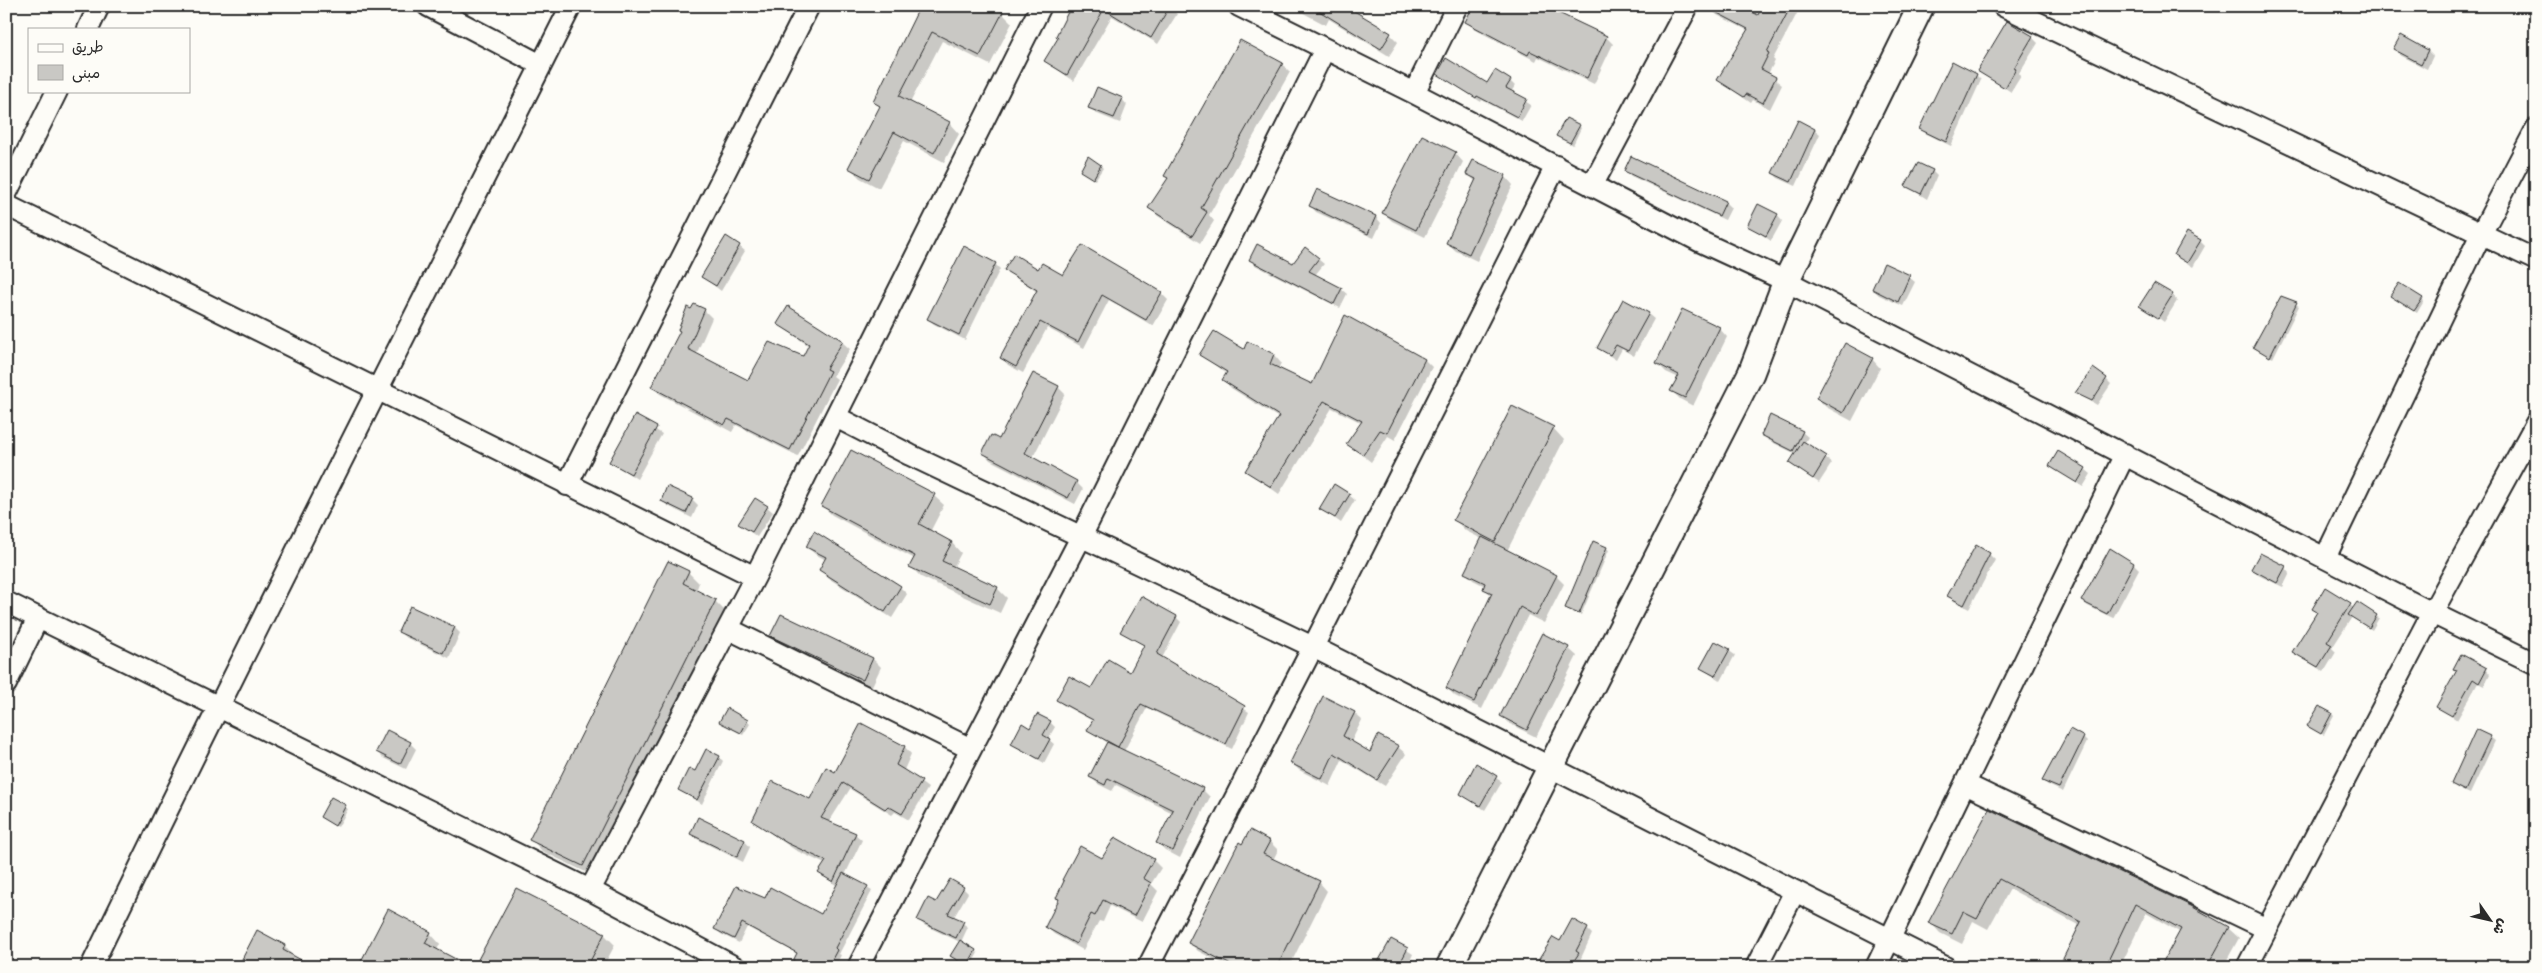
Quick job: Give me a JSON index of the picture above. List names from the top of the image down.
{
  "legend": ["طريق", "مبنى"],
  "north": "bottom right"
}
